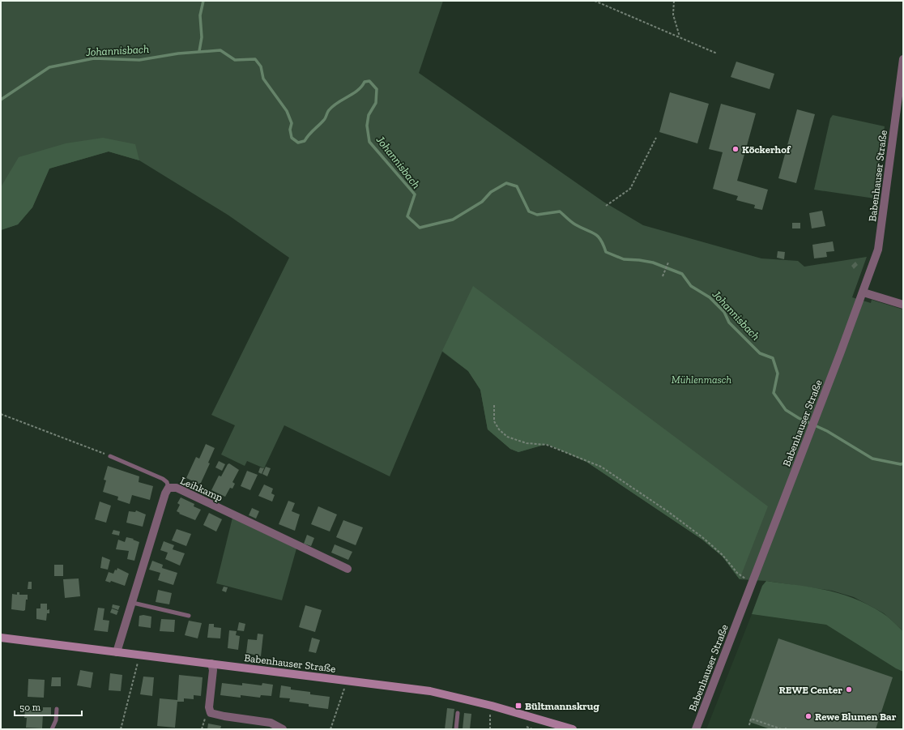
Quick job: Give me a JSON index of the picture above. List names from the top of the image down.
{
  "streets": {
    "main road": ["Babenhauser Straße"],
    "street": ["Leihkamp"]
  },
  "crossings": [
    ["Babenhauser Straße", "Leihkamp"]
  ],
  "water": ["Johannisbach"],
  "parks": ["Mühlenmasch"],
  "places": {
    "other": ["Köckerhof", "REWE Center", "Rewe Blumen Bar"],
    "transit": ["Bültmannskrug"]
  },
  "scale_bar": "50 m"
}
